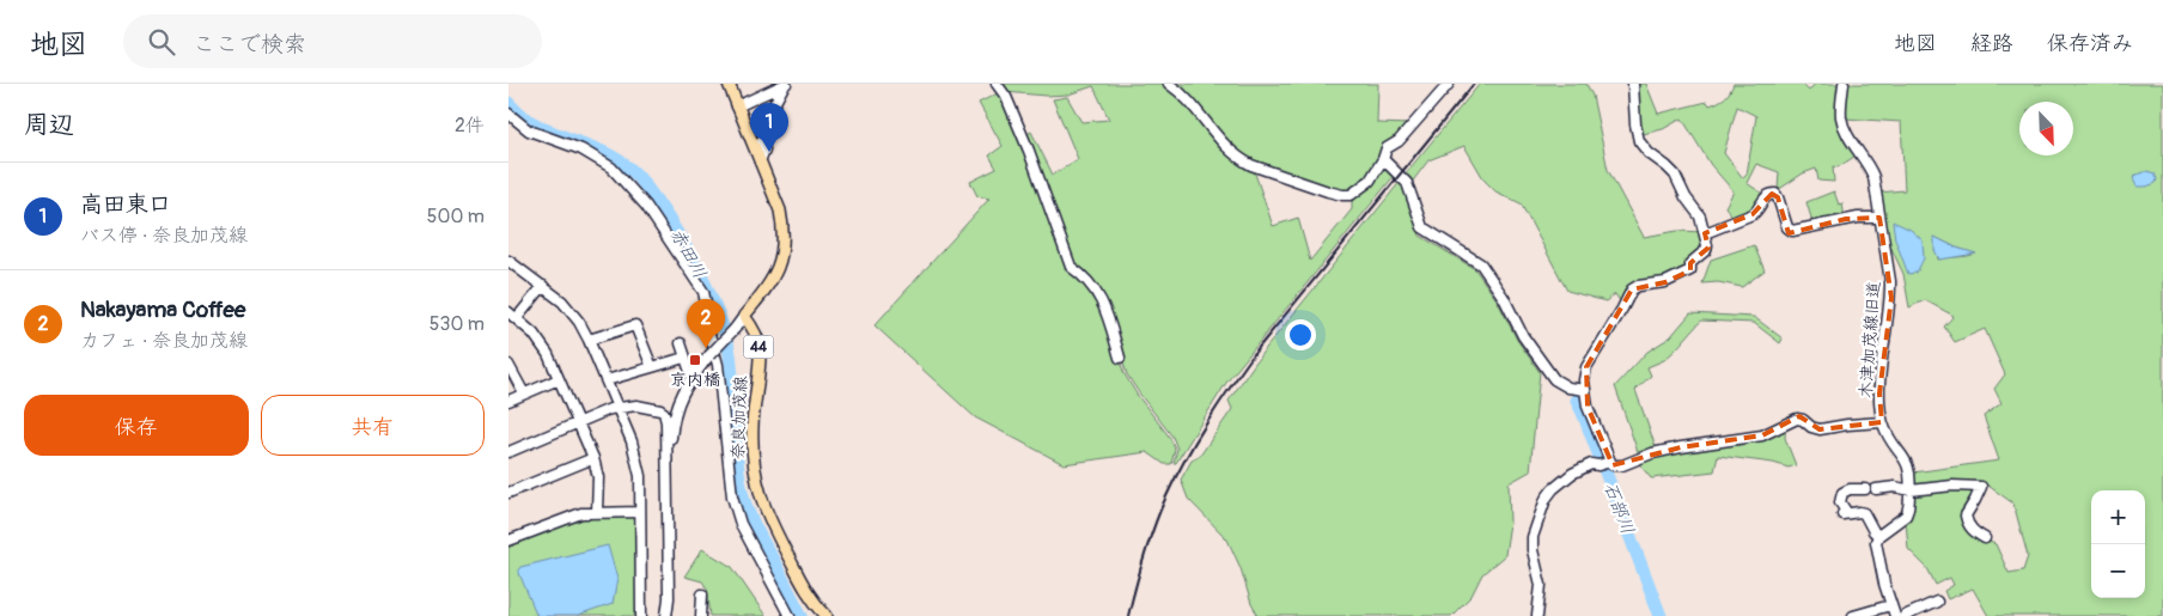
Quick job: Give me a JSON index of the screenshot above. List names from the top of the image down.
{
  "streets": {
    "main road": ["44", "奈良加茂線"],
    "street": ["木津加茂線旧道"]
  },
  "crossings": [
    ["44", "奈良加茂線"]
  ],
  "water": ["赤田川", "石部川"],
  "places": {
    "transit": ["京内橋"]
  },
  "north": "bottom right",
  "page": {
    "header": "地図",
    "search": "ここで検索",
    "nav": ["地図", "経路", "保存済み"],
    "heading": ["周辺", "2件"],
    "pins": ["1", "2"],
    "list": [
      {
        "mark": "1",
        "name": "高田東口",
        "note": "バス停 · 奈良加茂線",
        "value": "500 m"
      },
      {
        "mark": "2",
        "name": "Nakayama Coffee",
        "note": "カフェ · 奈良加茂線",
        "value": "530 m"
      }
    ],
    "buttons": ["保存", "共有"],
    "map_buttons": ["+", "−"]
  }
}
